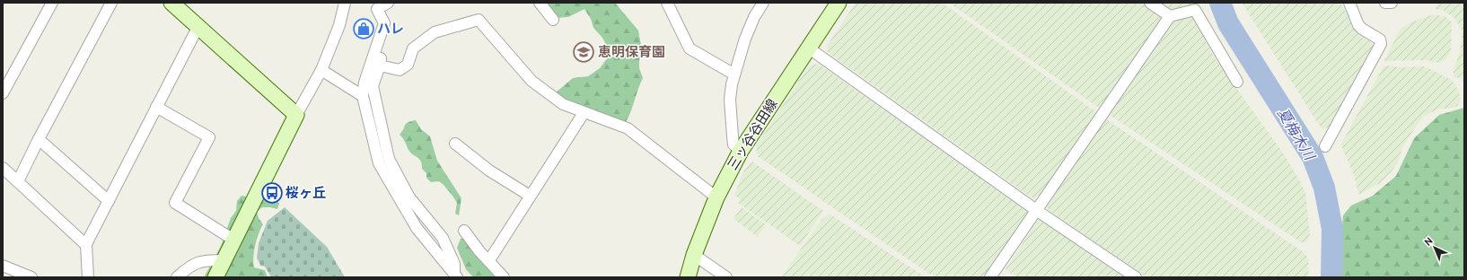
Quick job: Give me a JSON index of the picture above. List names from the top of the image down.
{
  "streets": {
    "street": ["三ッ谷谷田線"]
  },
  "water": ["夏梅木川"],
  "places": {
    "shop": ["ハレ"],
    "school or university": ["恵明保育園"],
    "bus stop": ["桜ヶ丘"]
  },
  "north": "top left"
}
